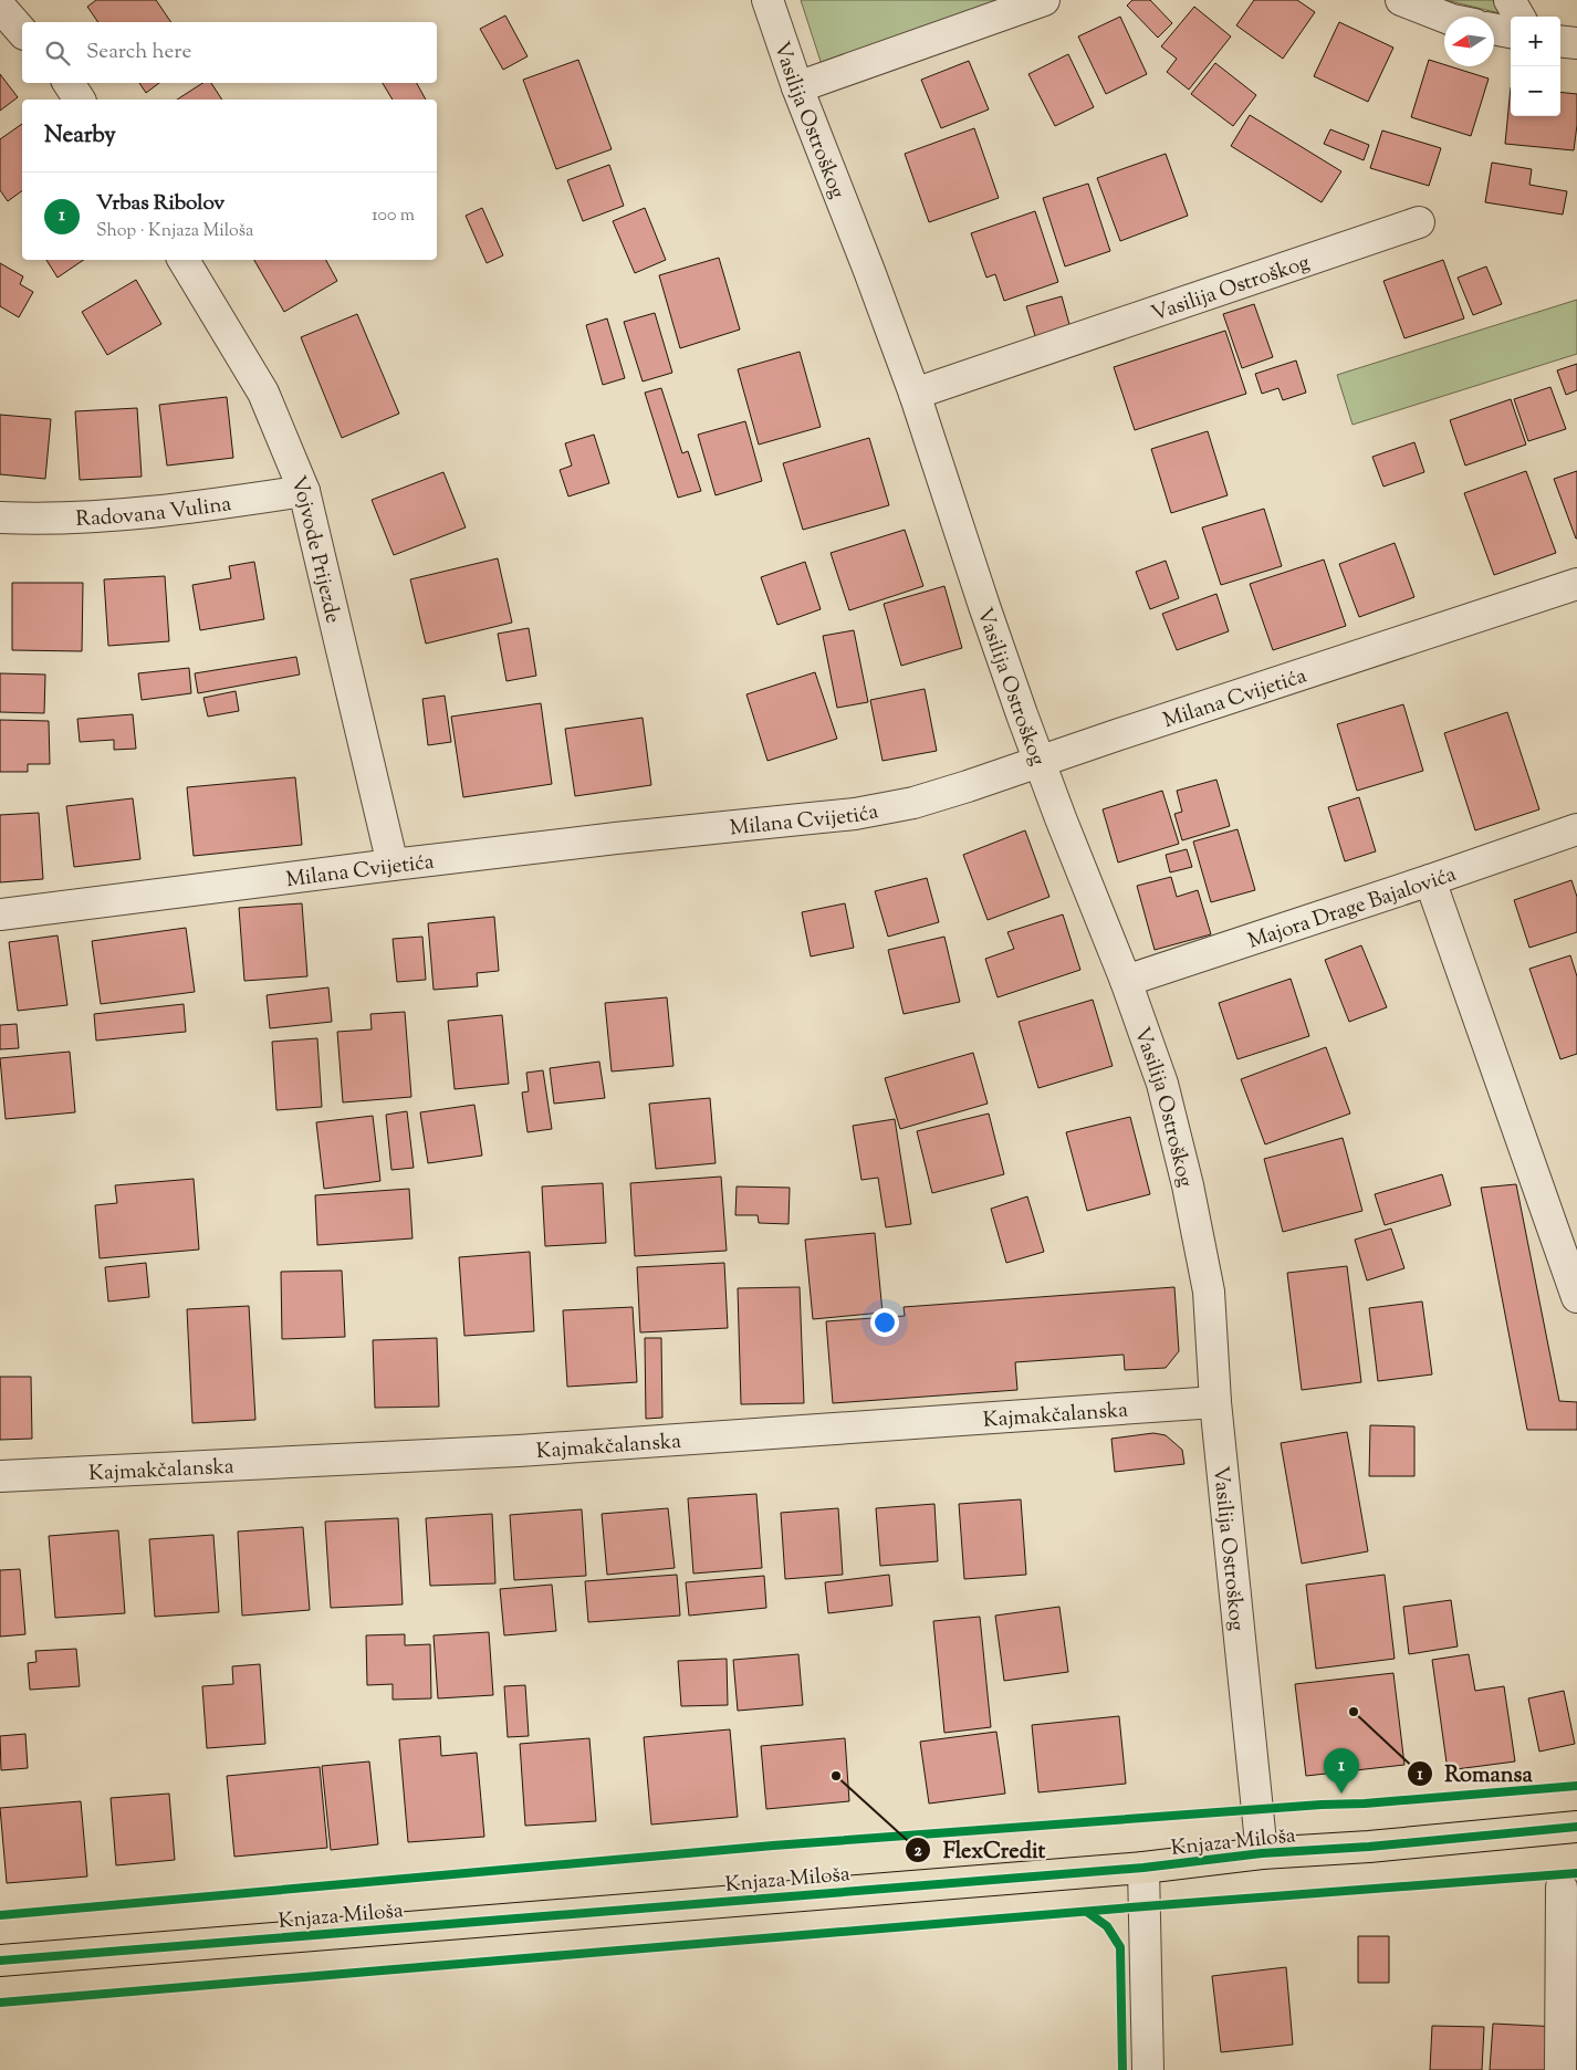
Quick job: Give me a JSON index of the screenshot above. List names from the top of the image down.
{
  "streets": {
    "main road": ["Knjaza Miloša"],
    "street": [
      "Vasilija Ostroškog",
      "Radovana Vulina",
      "Vojvode Prijezde",
      "Milana Cvijetića",
      "Majora Drage Bajalovića",
      "Kajmakčalanska"
    ]
  },
  "crossings": [
    ["Vasilija Ostroškog", "Milana Cvijetića"],
    ["Vasilija Ostroškog", "Majora Drage Bajalovića"],
    ["Vasilija Ostroškog", "Kajmakčalanska"],
    ["Vasilija Ostroškog", "Knjaza Miloša"],
    ["Radovana Vulina", "Vojvode Prijezde"],
    ["Vojvode Prijezde", "Milana Cvijetića"]
  ],
  "places": ["Romansa", "FlexCredit"],
  "north": "left",
  "page": {
    "map_buttons": ["+", "−"],
    "search": "Search here",
    "heading": "Nearby",
    "list": [
      {
        "mark": "1",
        "name": "Vrbas Ribolov",
        "note": "Shop · Knjaza Miloša",
        "value": "100 m"
      }
    ],
    "pins": "1"
  }
}
